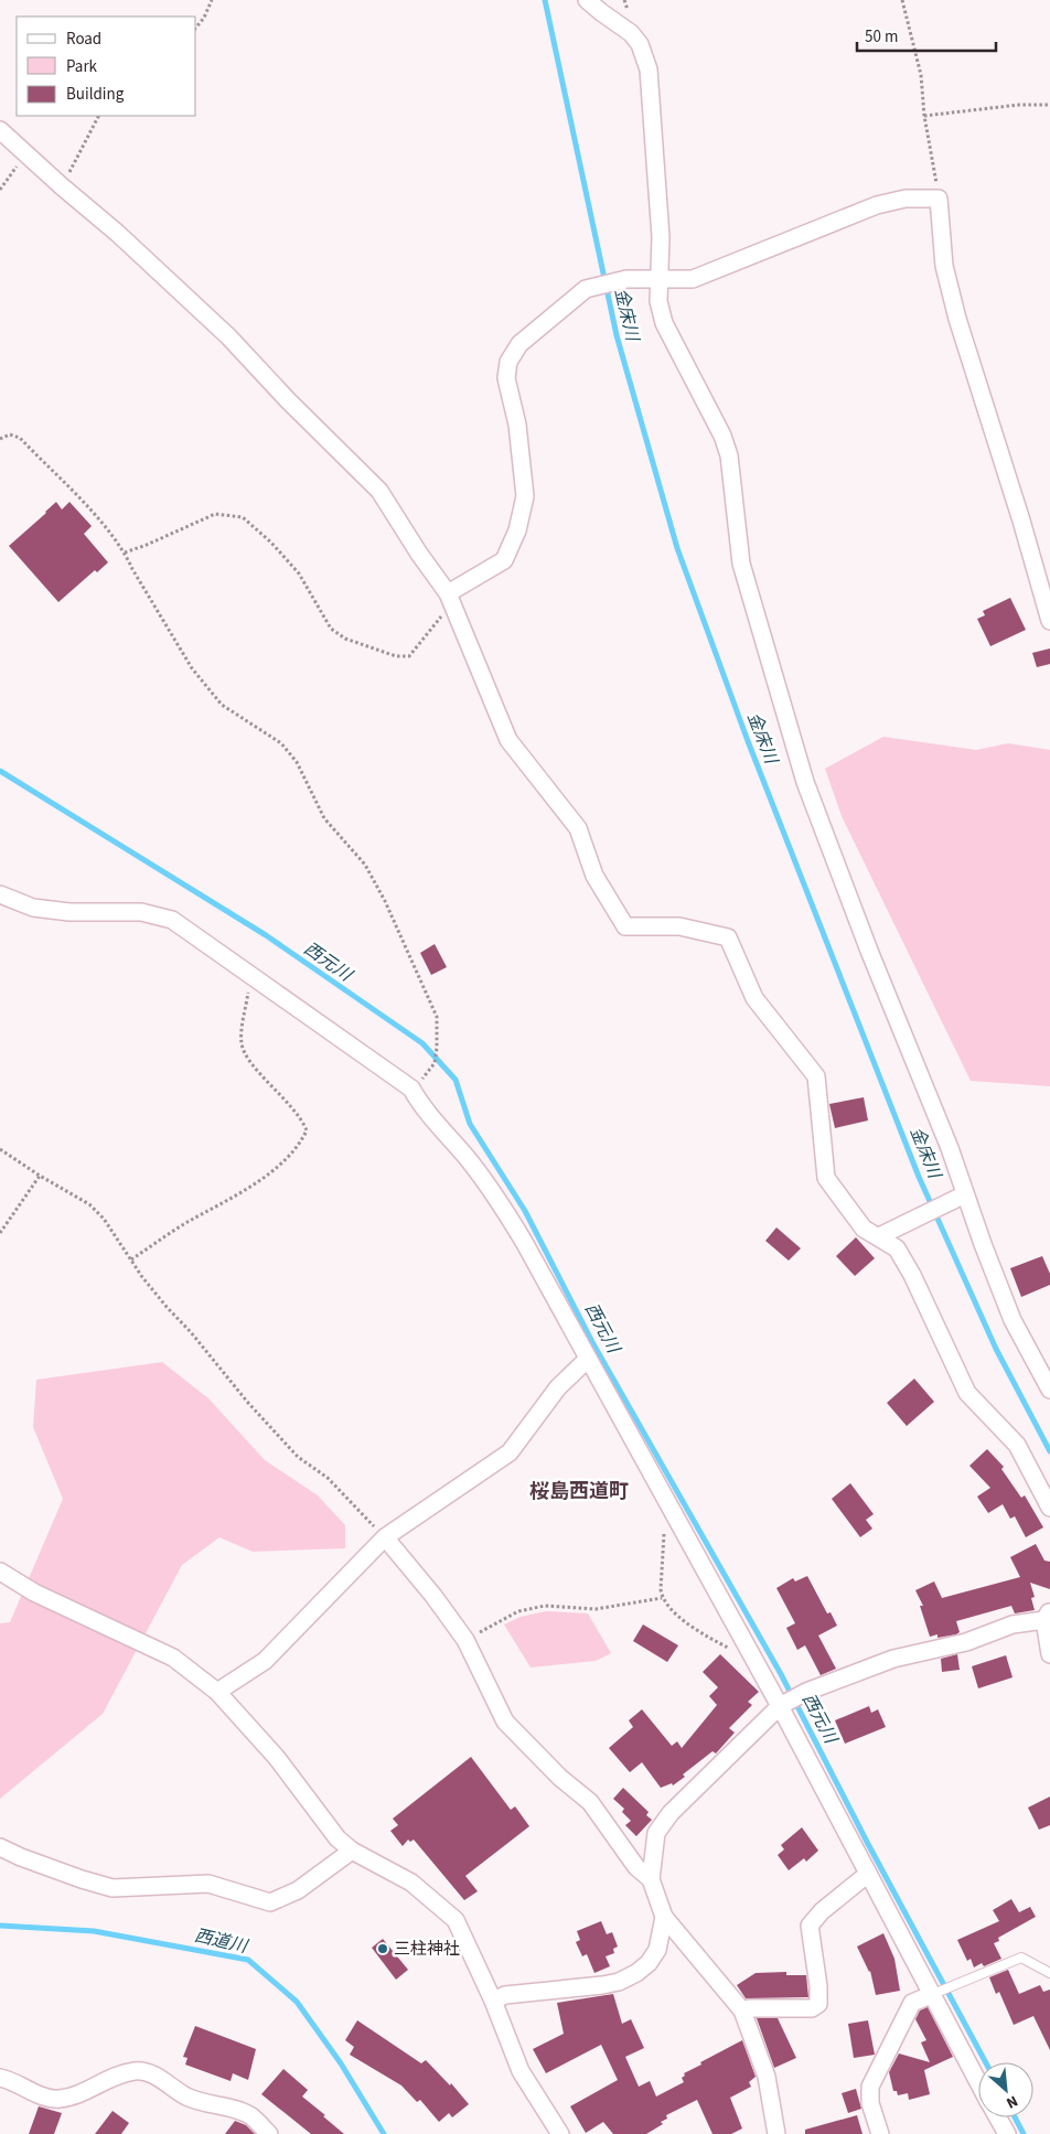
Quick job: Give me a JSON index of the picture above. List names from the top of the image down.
{
  "districts": ["桜島西道町"],
  "water": ["金床川", "西元川", "西道川"],
  "places": ["三柱神社"],
  "legend": ["Road", "Park", "Building"],
  "scale_bar": "50 m",
  "north": "bottom right"
}
